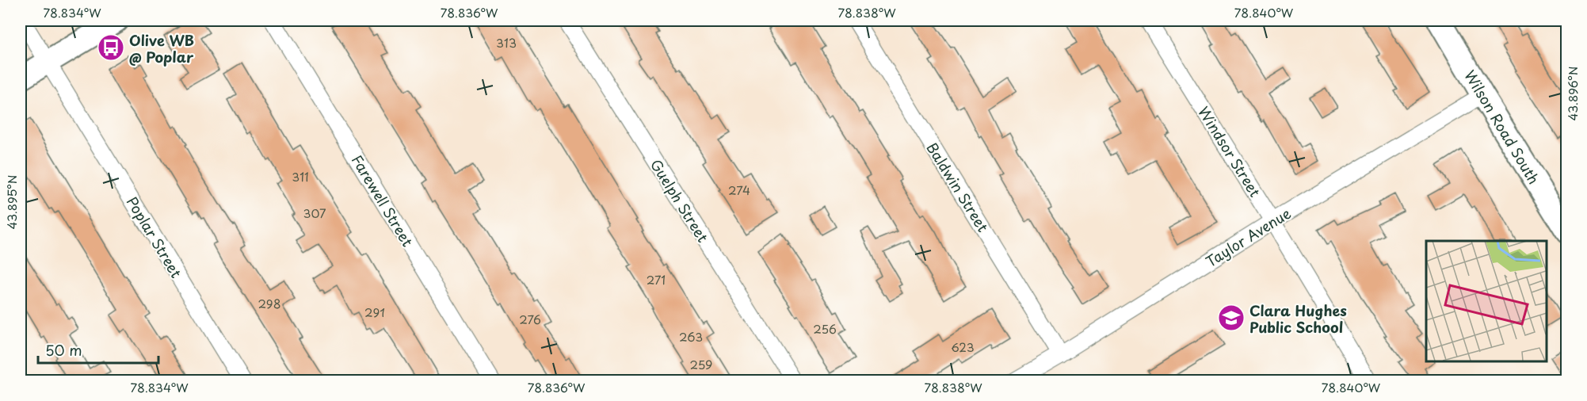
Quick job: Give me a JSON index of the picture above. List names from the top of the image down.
{
  "streets": {
    "main road": ["Wilson Road South"],
    "street": [
      "Windsor Street",
      "Baldwin Street",
      "Farewell Street",
      "Guelph Street",
      "Poplar Street",
      "Taylor Avenue"
    ]
  },
  "crossings": [
    ["Wilson Road South", "Taylor Avenue"],
    ["Windsor Street", "Taylor Avenue"],
    ["Baldwin Street", "Taylor Avenue"]
  ],
  "places": {
    "bus stop": ["Olive WB @ Poplar"],
    "school or university": ["Clara Hughes Public School"]
  },
  "house_numbers": [
    "313",
    "311",
    "274",
    "307",
    "271",
    "298",
    "291",
    "276",
    "256",
    "263",
    "623",
    "259"
  ],
  "scale_bar": "50 m",
  "coordinates": [
    "78.834°W",
    "78.836°W",
    "78.838°W",
    "78.840°W",
    "43.896°N",
    "43.895°N"
  ]
}
